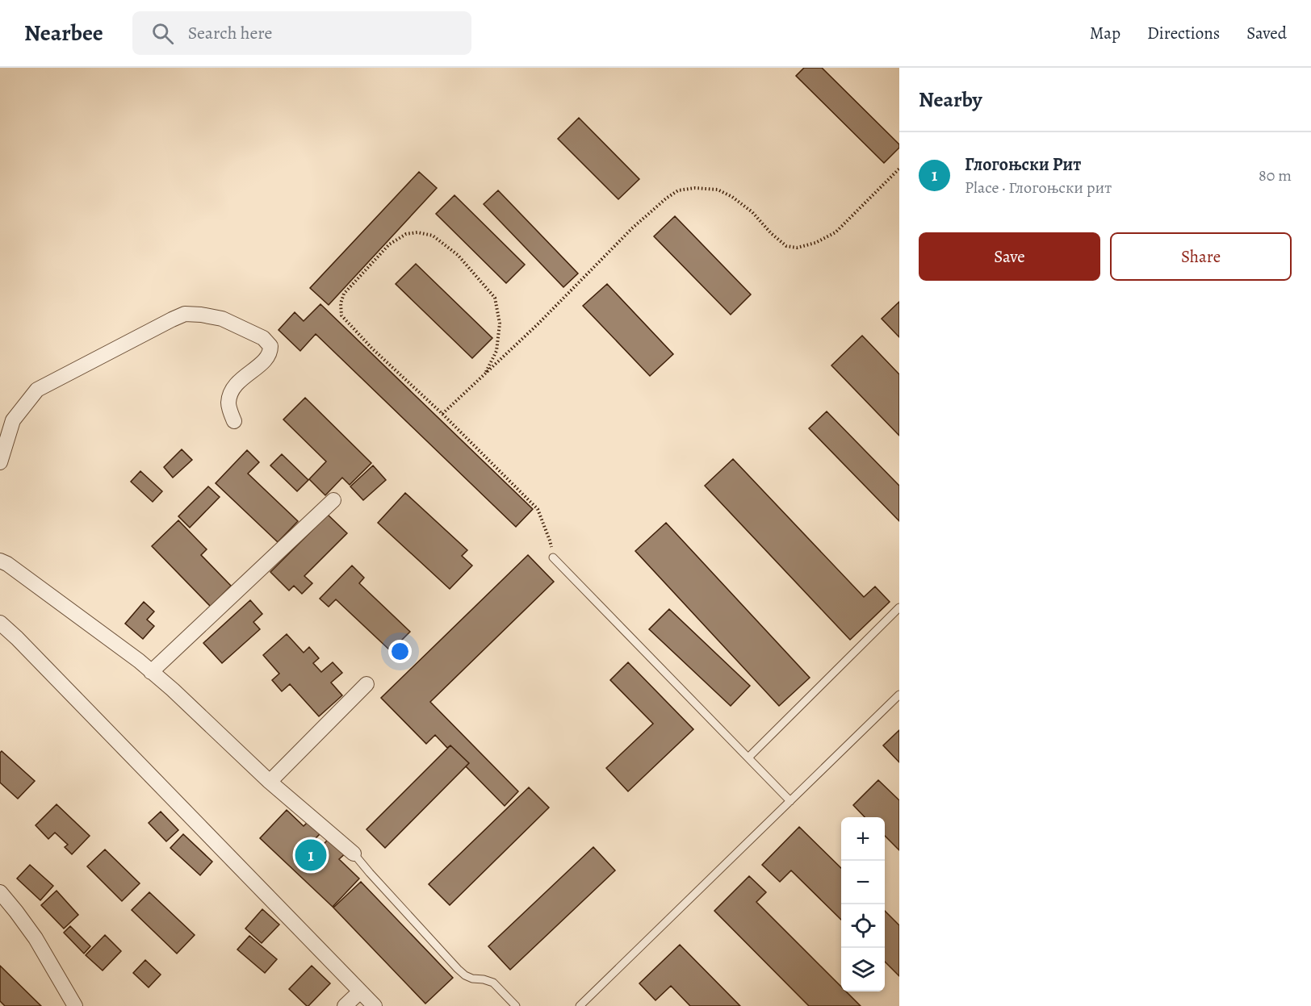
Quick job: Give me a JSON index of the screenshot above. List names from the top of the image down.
{
  "page": {
    "header": "Nearbee",
    "search": "Search here",
    "nav": ["Map", "Directions", "Saved"],
    "heading": "Nearby",
    "list": [
      {
        "mark": "1",
        "name": "Глогоњски Рит",
        "note": "Place · Глогоњски рит",
        "value": "80 m"
      }
    ],
    "buttons": ["Save", "Share"],
    "map_buttons": ["+", "−"],
    "pins": "1"
  }
}
